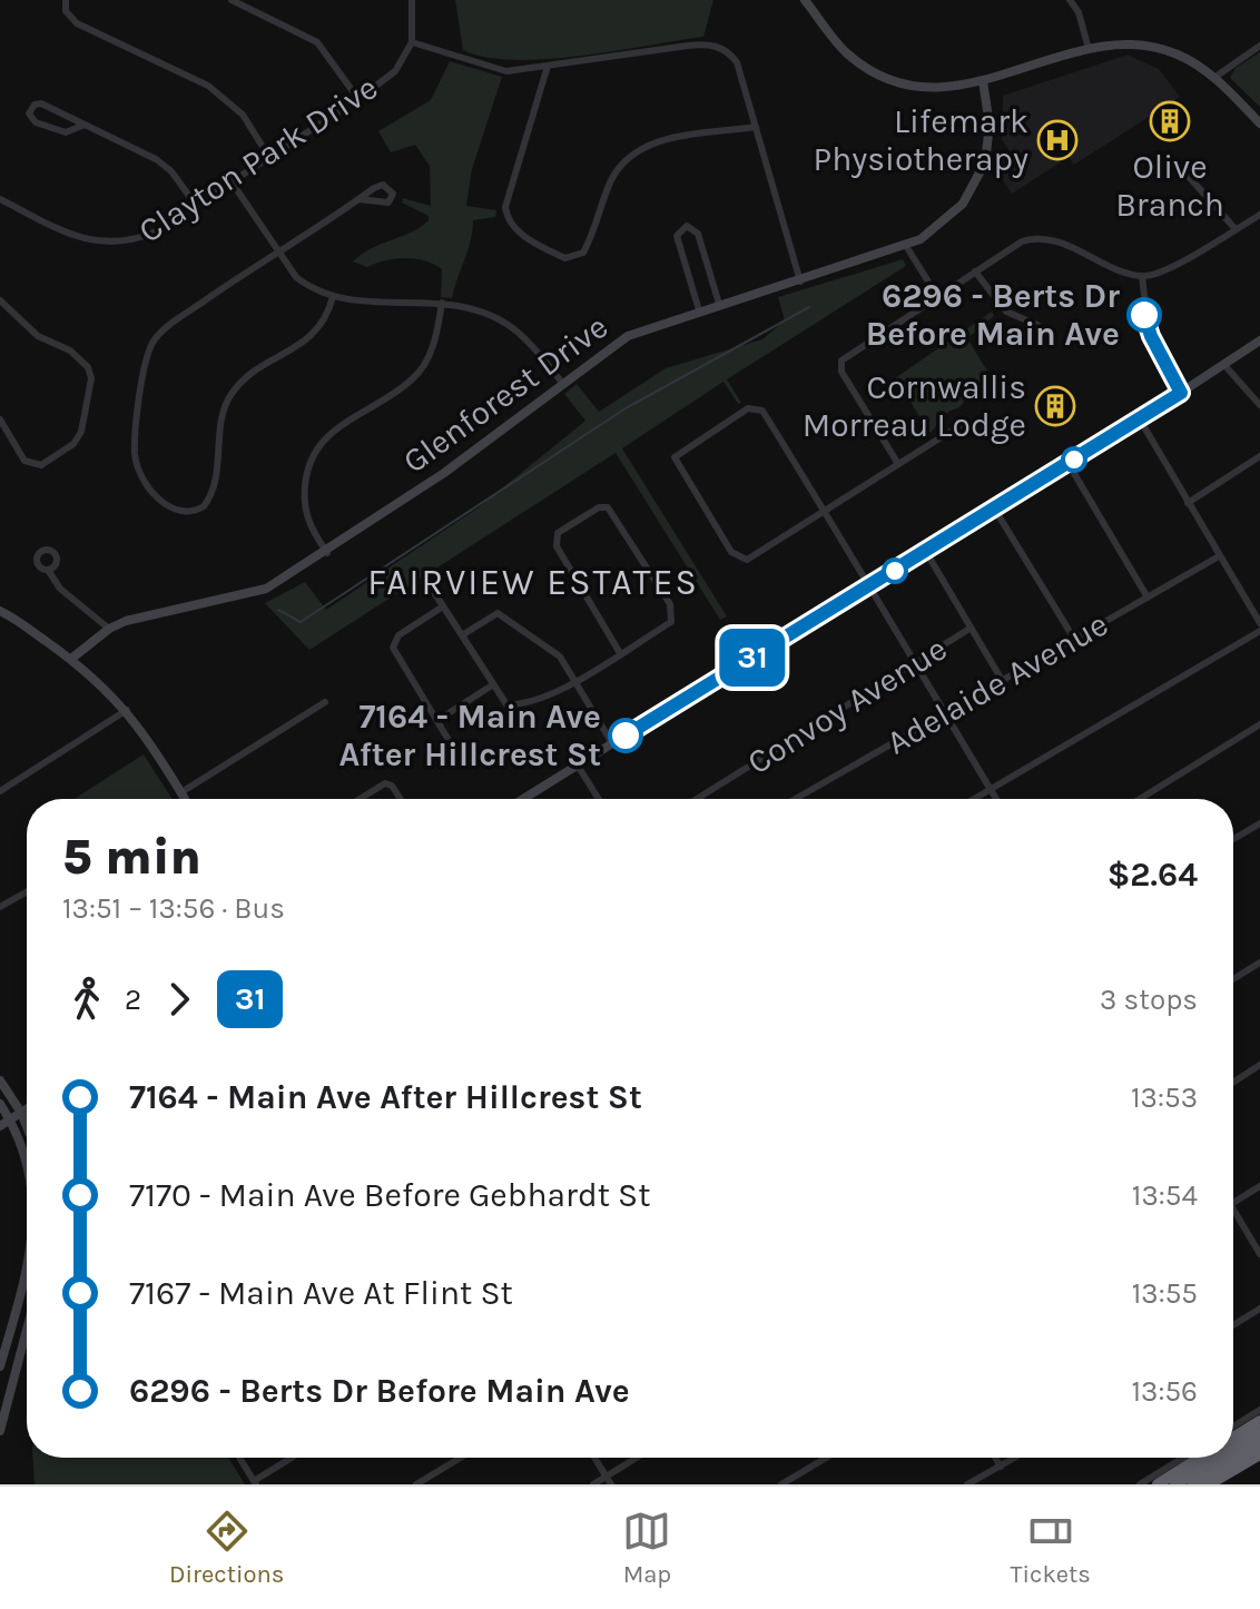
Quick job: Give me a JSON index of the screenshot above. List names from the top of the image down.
{
  "streets": {
    "street": [
      "Clayton Park Drive",
      "Glenforest Drive",
      "Adelaide Avenue",
      "Convoy Avenue"
    ]
  },
  "districts": ["FAIRVIEW ESTATES"],
  "places": {
    "building": ["Olive Branch", "Cornwallis Morreau Lodge"],
    "hospital": ["Lifemark Physiotherapy"],
    "other": ["6296 - Berts Dr Before Main Ave", "7164 - Main Ave After Hillcrest St"]
  },
  "lines": ["bus line 31"],
  "page": {
    "on_map": "31",
    "heading": ["5 min", "13:51 – 13:56 · Bus", "$2.64"],
    "legs": ["2", "31", "3 stops"],
    "list": [
      {
        "name": "7164 - Main Ave After Hillcrest St",
        "value": "13:53"
      },
      {
        "name": "7170 - Main Ave Before Gebhardt St",
        "value": "13:54"
      },
      {
        "name": "7167 - Main Ave At Flint St",
        "value": "13:55"
      },
      {
        "name": "6296 - Berts Dr Before Main Ave",
        "value": "13:56"
      }
    ],
    "tabs": ["Directions", "Map", "Tickets"]
  }
}
